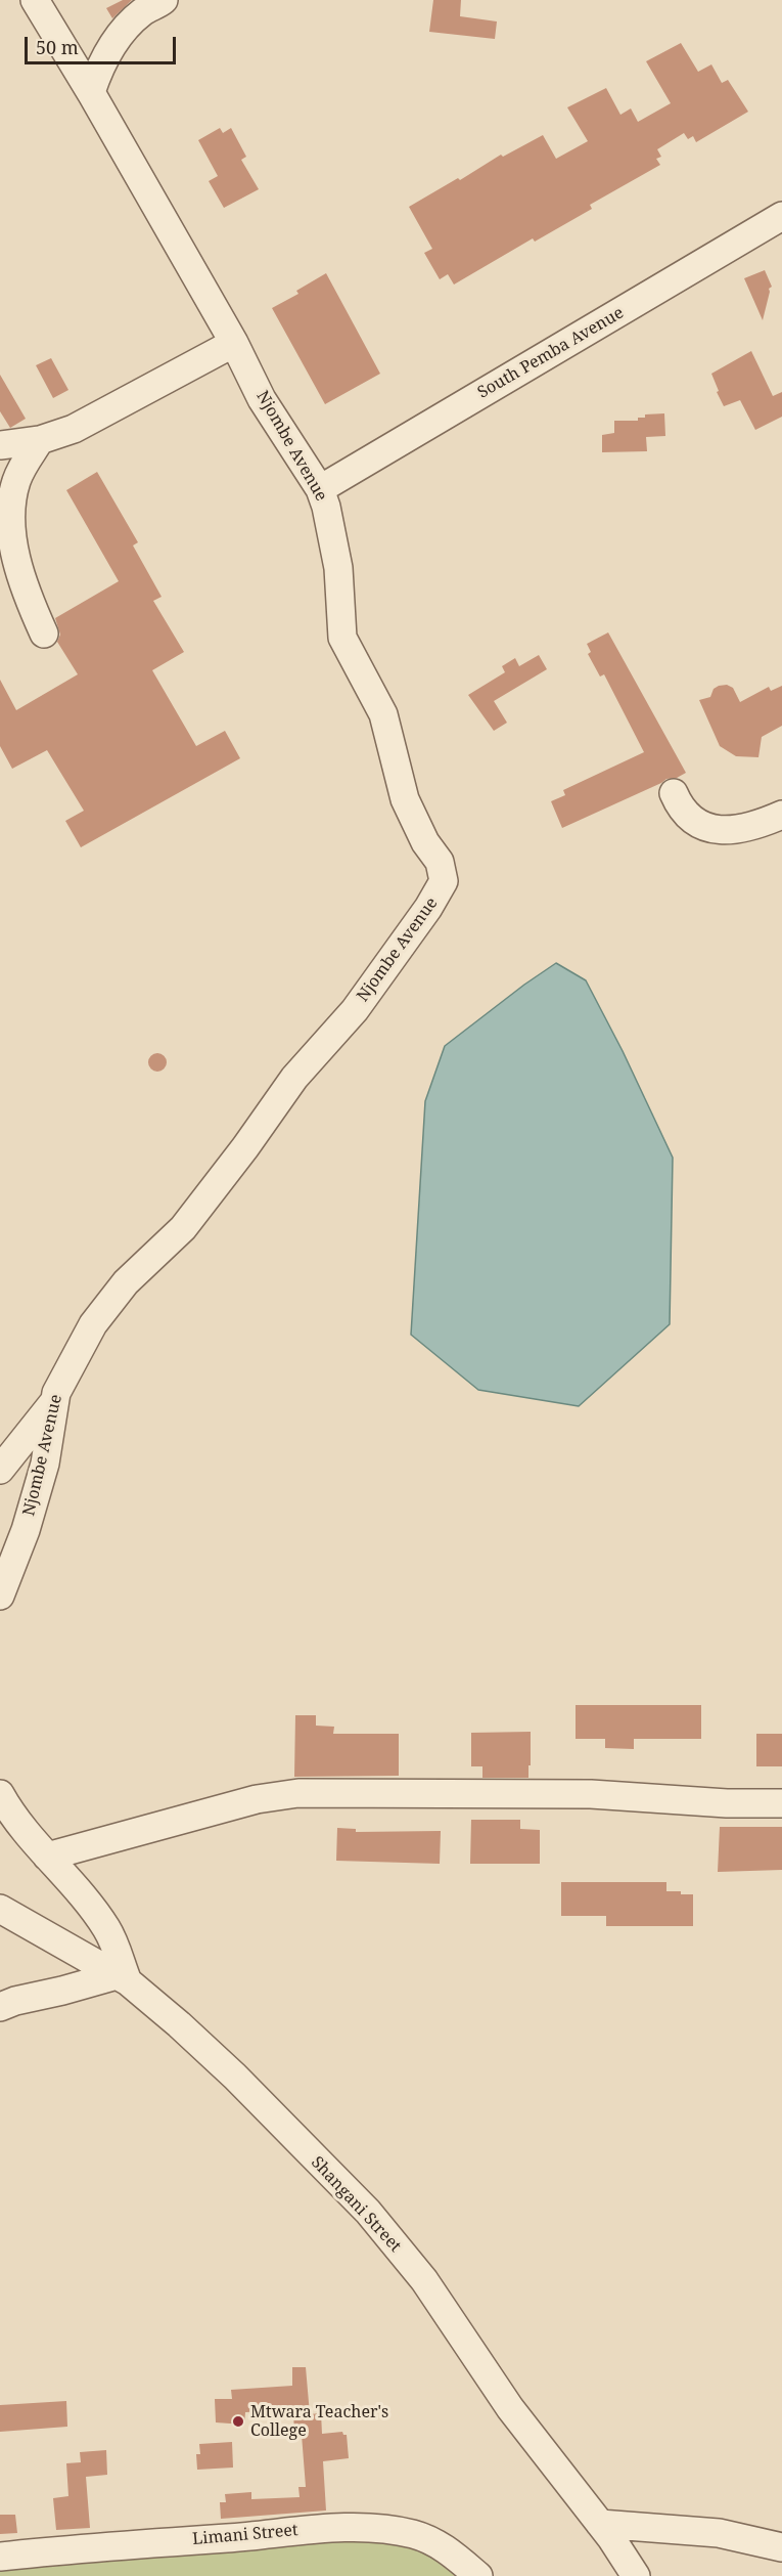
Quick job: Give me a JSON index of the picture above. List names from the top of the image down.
{
  "streets": {
    "street": [
      "South Pemba Avenue",
      "Njombe Avenue",
      "Shangani Street",
      "Limani Street"
    ]
  },
  "crossings": [
    ["South Pemba Avenue", "Njombe Avenue"]
  ],
  "places": ["Mtwara Teacher's College"],
  "scale_bar": "50 m"
}
